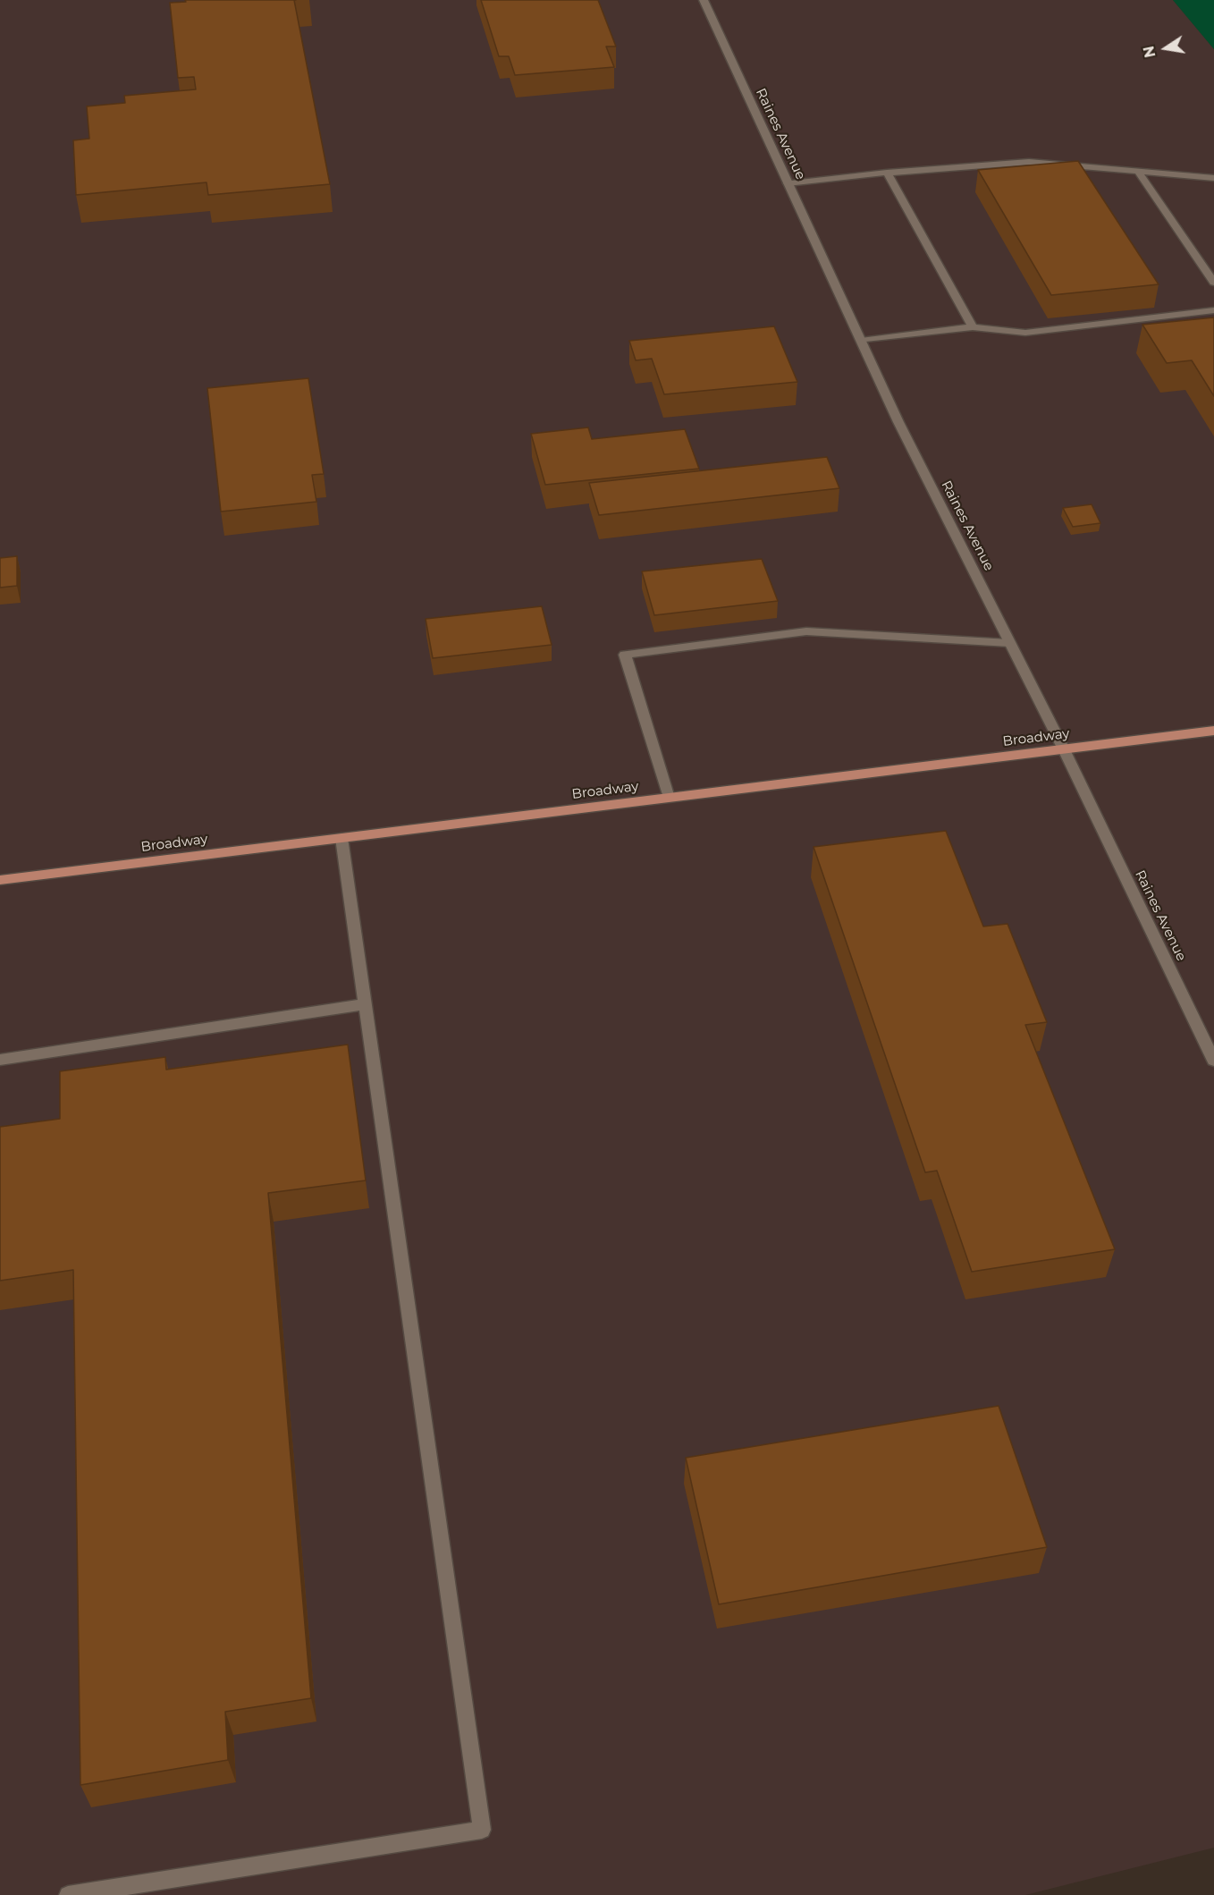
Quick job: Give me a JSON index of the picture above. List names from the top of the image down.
{
  "streets": {
    "main road": ["Broadway"],
    "street": ["Raines Avenue"]
  },
  "crossings": [
    ["Raines Avenue", "Broadway"]
  ],
  "north": "left"
}
